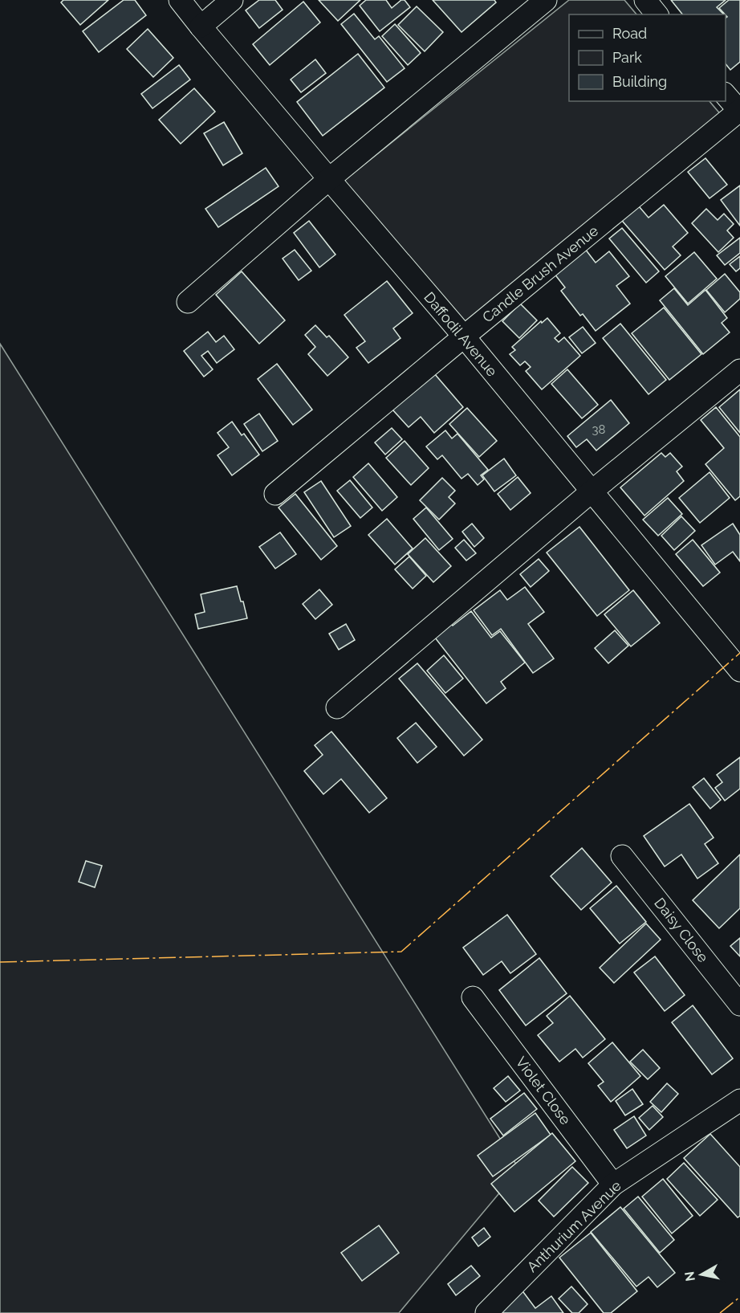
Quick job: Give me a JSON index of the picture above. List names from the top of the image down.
{
  "streets": {
    "street": [
      "Candle Brush Avenue",
      "Daffodil Avenue",
      "Daisy Close",
      "Violet Close",
      "Anthurium Avenue"
    ]
  },
  "crossings": [
    ["Candle Brush Avenue", "Daffodil Avenue"],
    ["Violet Close", "Anthurium Avenue"]
  ],
  "house_numbers": ["38"],
  "legend": ["Road", "Park", "Building"],
  "north": "left"
}
